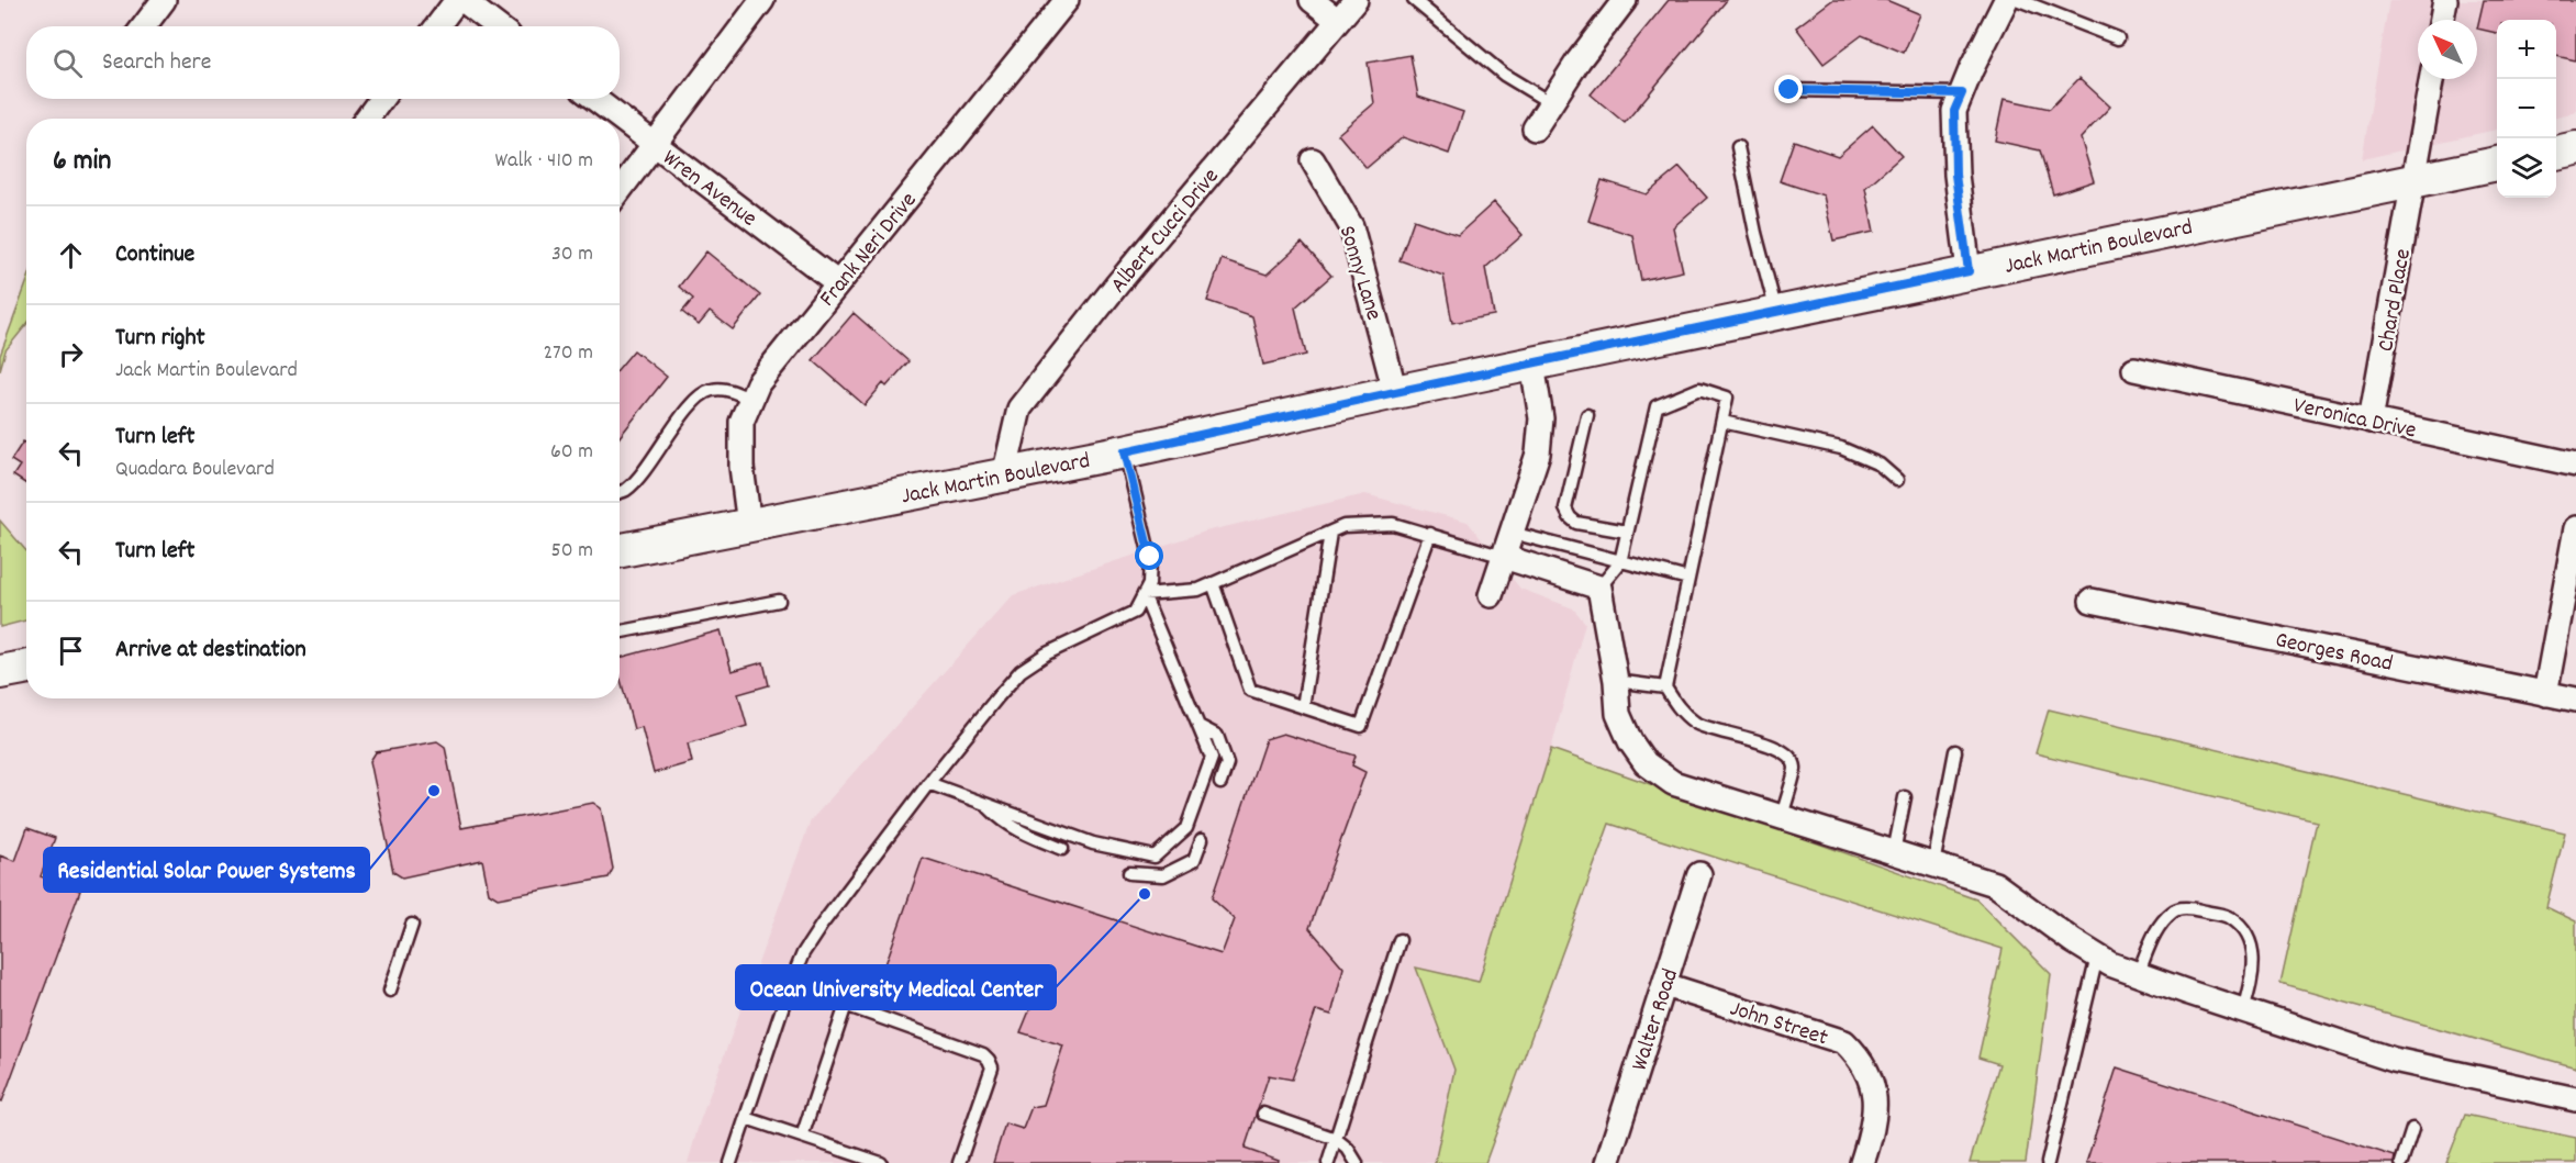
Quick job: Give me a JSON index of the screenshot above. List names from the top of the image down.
{
  "streets": {
    "street": [
      "Wren Avenue",
      "Albert Cucci Drive",
      "Jack Martin Boulevard",
      "Frank Neri Drive",
      "Sonny Lane",
      "Chard Place",
      "Veronica Drive",
      "Georges Road",
      "Walter Road",
      "John Street"
    ]
  },
  "crossings": [
    ["Wren Avenue", "Frank Neri Drive"],
    ["Albert Cucci Drive", "Jack Martin Boulevard"],
    ["Jack Martin Boulevard", "Frank Neri Drive"],
    ["Jack Martin Boulevard", "Sonny Lane"],
    ["Jack Martin Boulevard", "Chard Place"],
    ["Chard Place", "Veronica Drive"],
    ["Walter Road", "John Street"]
  ],
  "places": ["Residential Solar Power Systems", "Ocean University Medical Center"],
  "north": "top left",
  "page": {
    "map_buttons": ["+", "−"],
    "search": "Search here",
    "heading": ["6 min", "Walk · 410 m"],
    "list": [
      ["Continue", "30 m"],
      ["Turn right", "Jack Martin Boulevard", "270 m"],
      ["Turn left", "Quadara Boulevard", "60 m"],
      ["Turn left", "50 m"],
      "Arrive at destination"
    ]
  }
}
